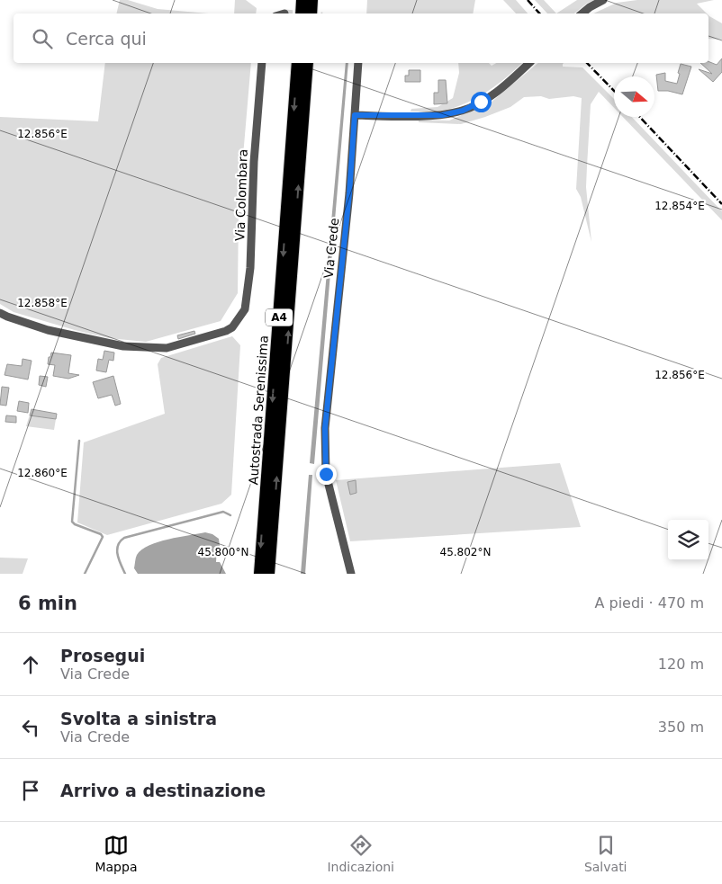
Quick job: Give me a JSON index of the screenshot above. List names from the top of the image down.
{
  "streets": {
    "highway": ["A4", "Autostrada Serenissima"],
    "street": ["Via Colombara", "Via Crede"]
  },
  "north": "right",
  "page": {
    "search": "Cerca qui",
    "heading": ["6 min", "A piedi · 470 m"],
    "list": [
      ["Prosegui", "Via Crede", "120 m"],
      ["Svolta a sinistra", "Via Crede", "350 m"],
      "Arrivo a destinazione"
    ],
    "nav": ["Mappa", "Indicazioni", "Salvati"]
  },
  "coordinates": [
    "12.856°E",
    "12.854°E",
    "12.858°E",
    "12.860°E",
    "45.800°N",
    "45.802°N"
  ]
}
